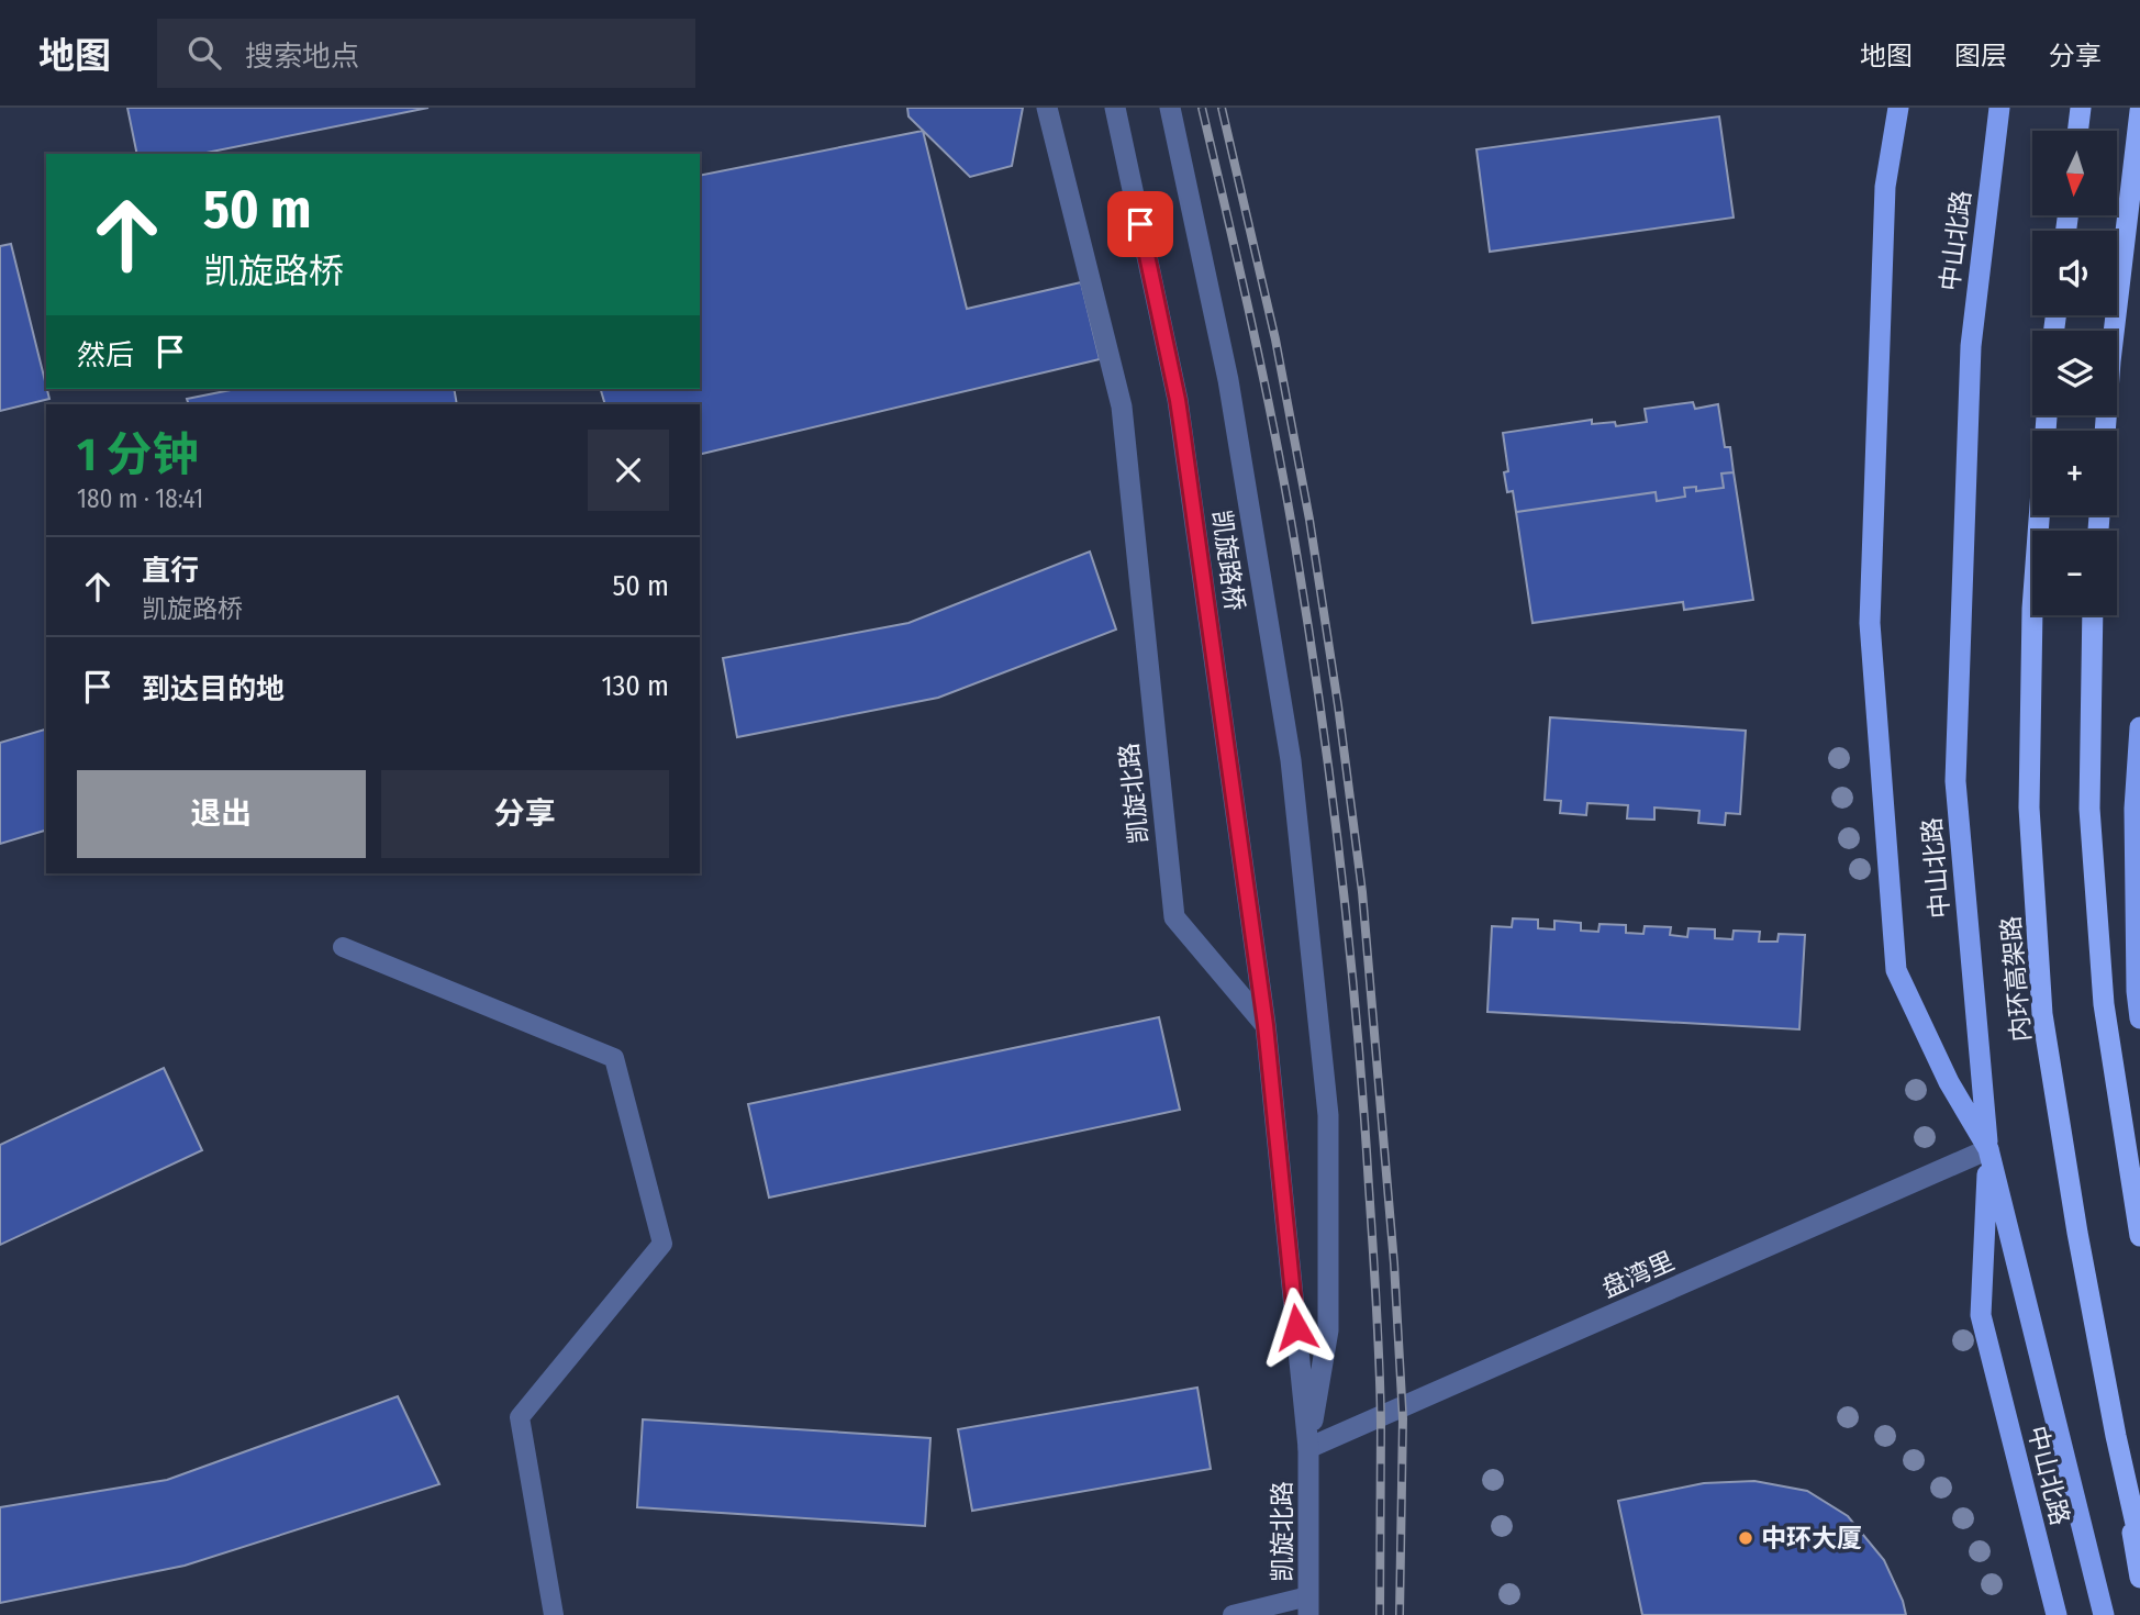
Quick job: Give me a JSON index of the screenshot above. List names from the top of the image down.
{
  "streets": {
    "highway": ["内环高架路"],
    "main road": ["中山北路"],
    "street": ["凯旋路桥", "凯旋北路", "盘湾里"]
  },
  "crossings": [
    ["中山北路", "盘湾里"],
    ["凯旋路桥", "凯旋北路"],
    ["凯旋北路", "盘湾里"]
  ],
  "places": ["中环大厦"],
  "north": "bottom",
  "page": {
    "header": "地图",
    "search": "搜索地点",
    "nav": ["地图", "图层", "分享"],
    "map_buttons": ["+", "−"],
    "turn": ["50 m", "凯旋路桥"],
    "then": "然后",
    "heading": ["1 分钟", "180 m · 18:41"],
    "list": [
      {
        "name": "直行",
        "note": "凯旋路桥",
        "value": "50 m"
      },
      {
        "name": "到达目的地",
        "value": "130 m"
      }
    ],
    "buttons": ["退出", "分享"]
  }
}
